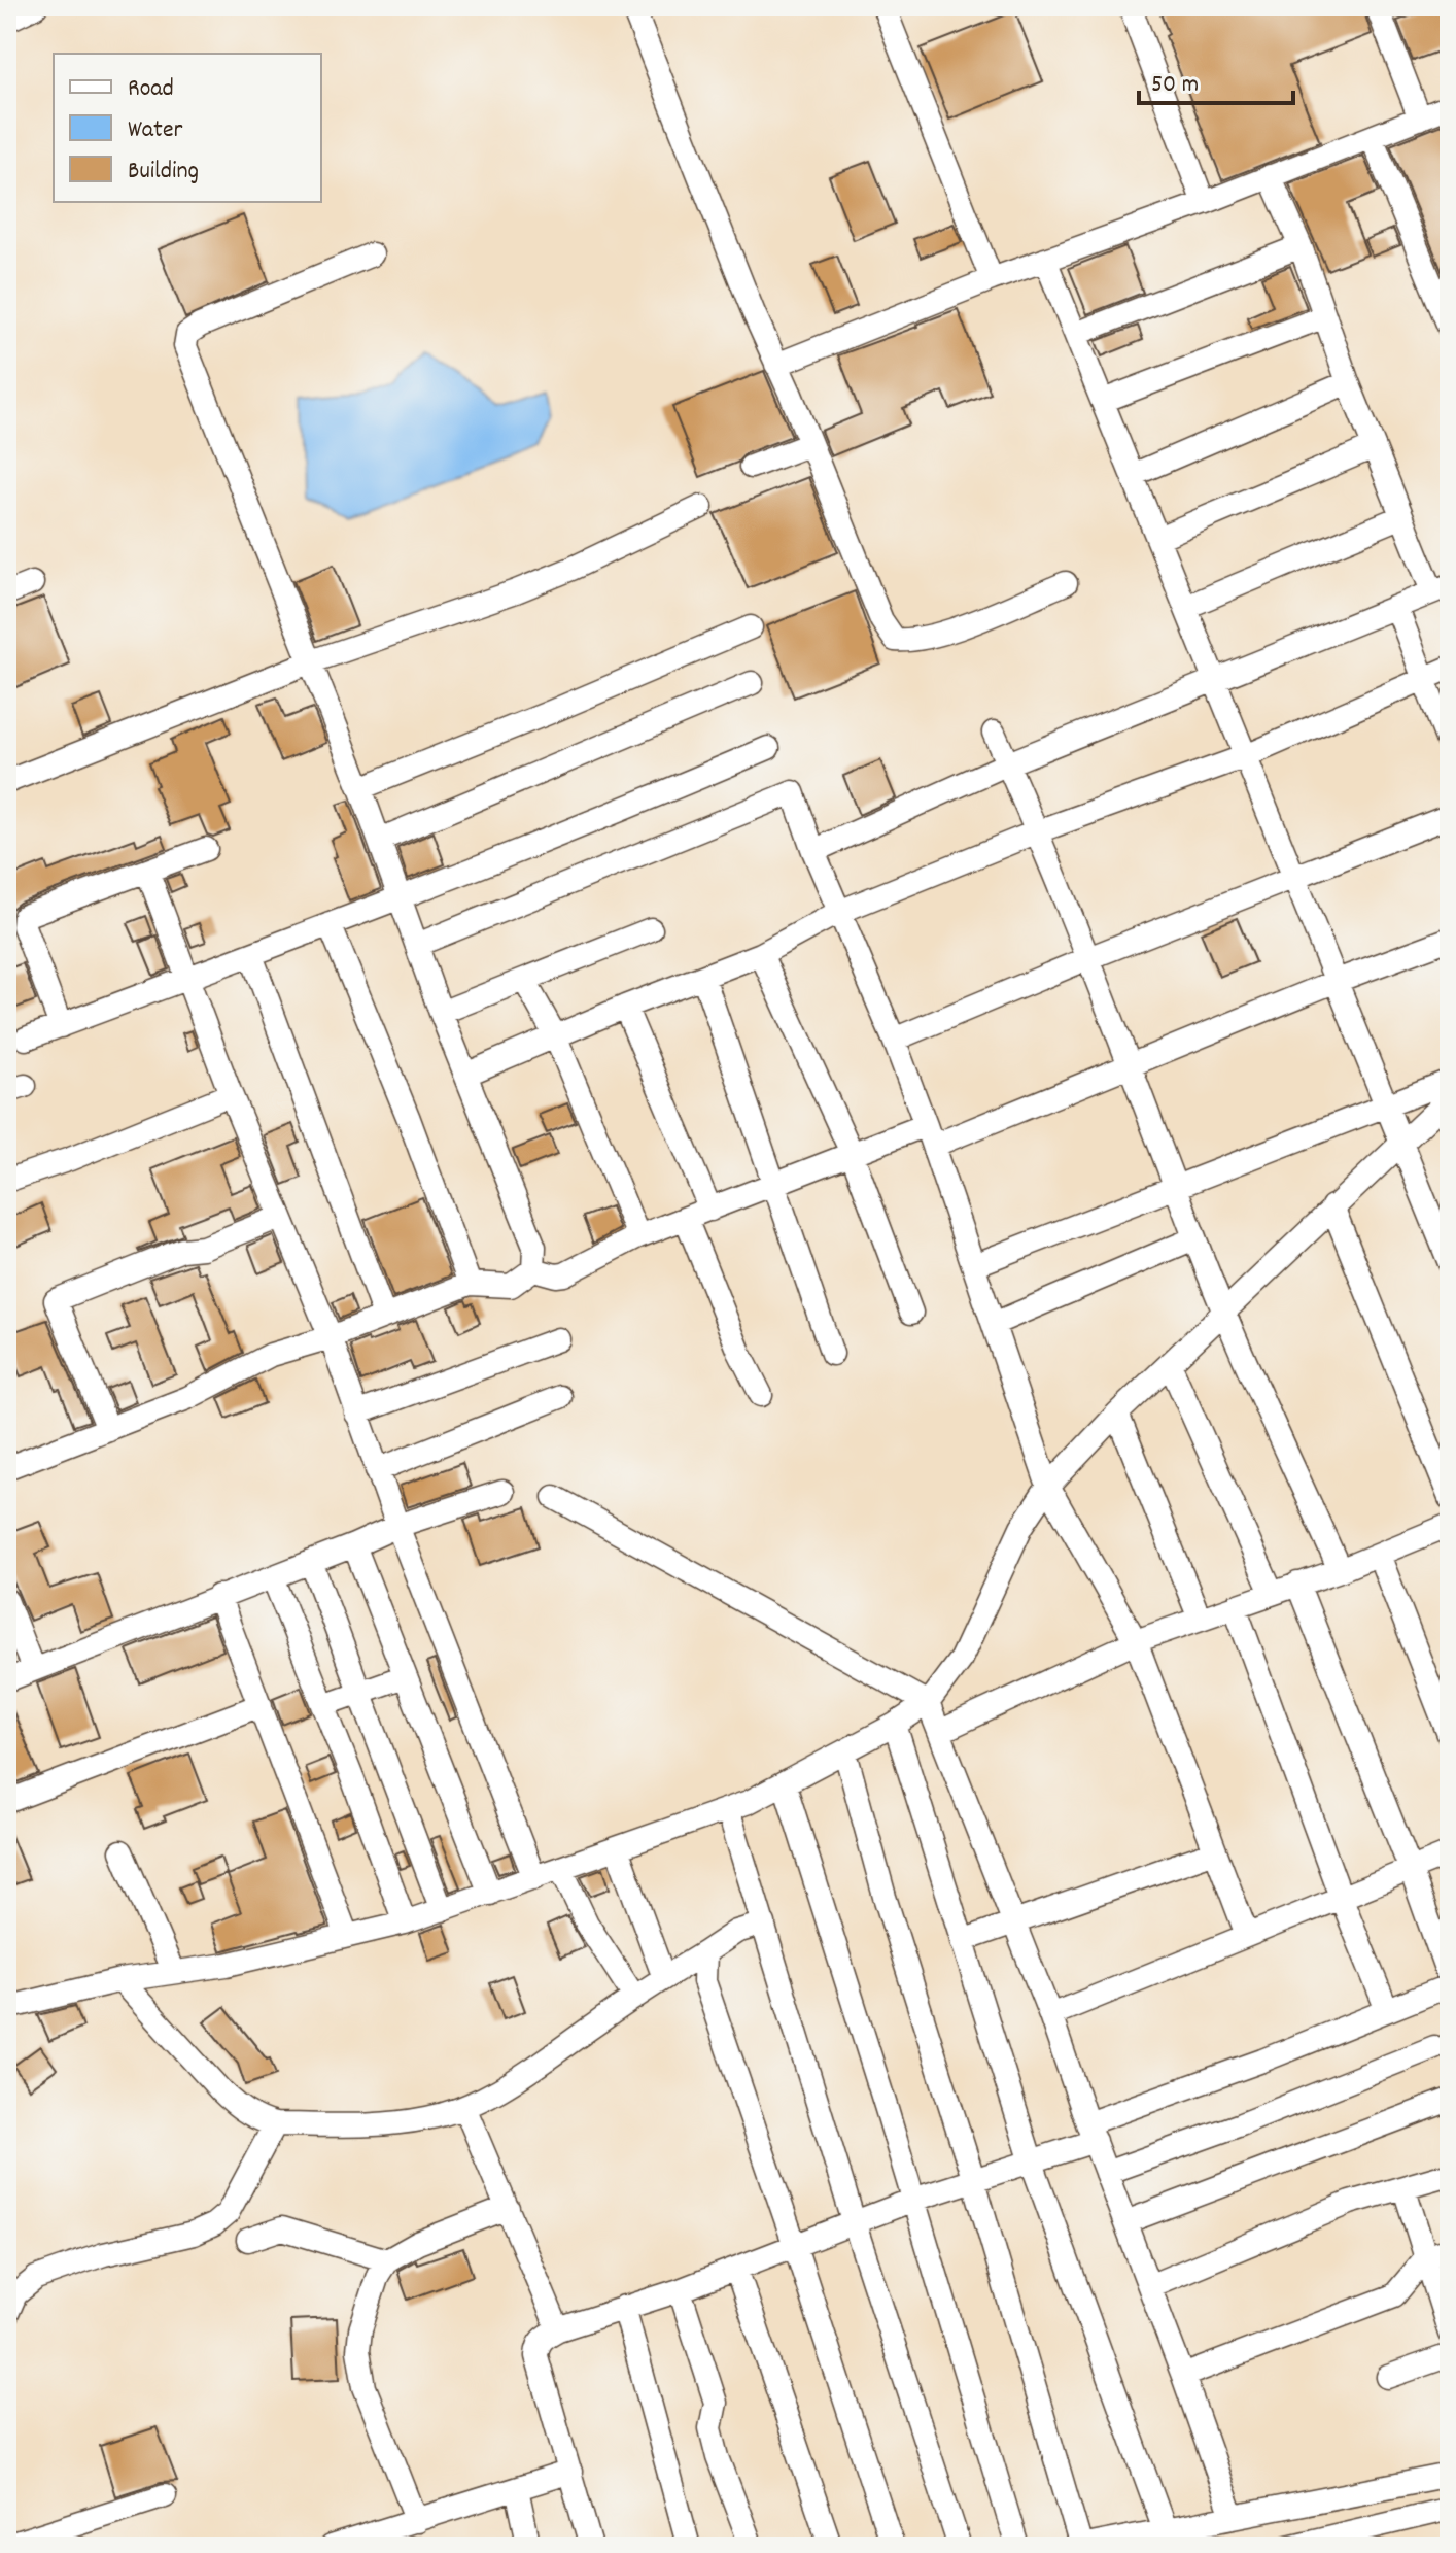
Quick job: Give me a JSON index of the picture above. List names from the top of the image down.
{
  "legend": ["Road", "Water", "Building"],
  "scale_bar": "50 m"
}
